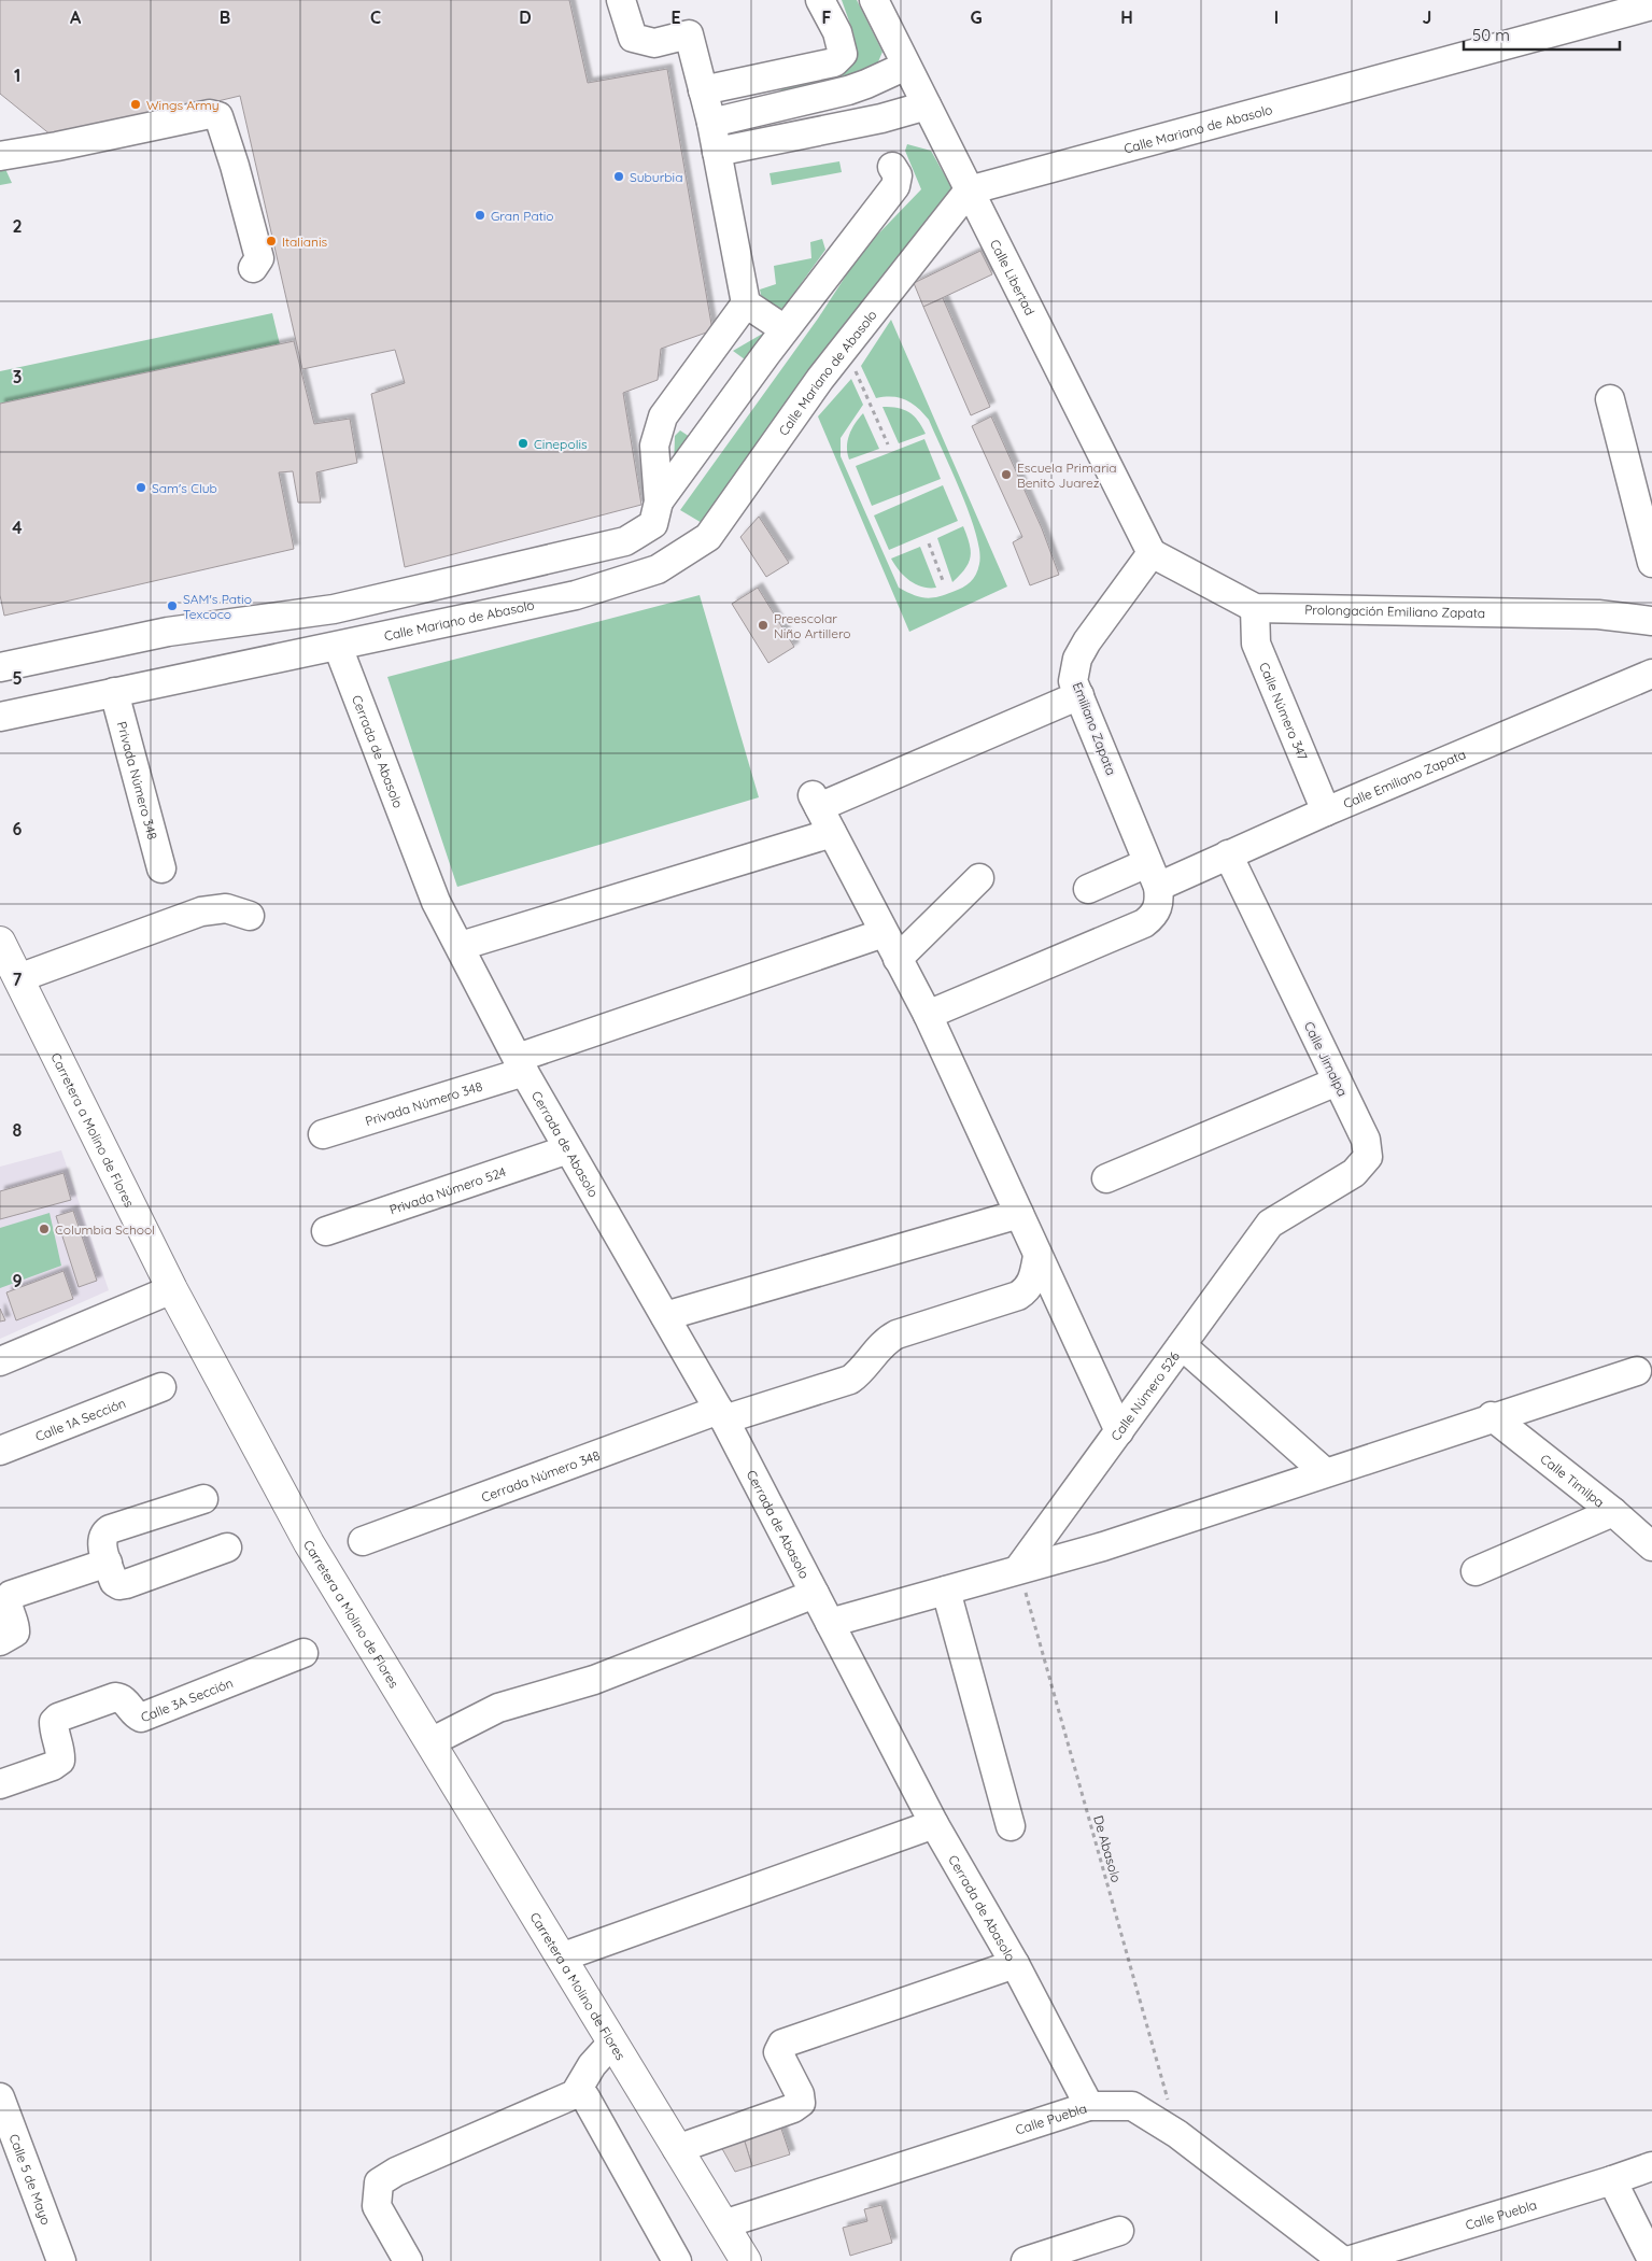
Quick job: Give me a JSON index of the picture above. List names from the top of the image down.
{
  "streets": {
    "main road": ["Carretera a Molino de Flores"],
    "street": [
      "Calle Mariano de Abasolo",
      "Calle Libertad",
      "Prolongación Emiliano Zapata",
      "Calle Número 347",
      "Emiliano Zapata",
      "Cerrada de Abasolo",
      "Calle Emiliano Zapata",
      "Privada Número 348",
      "Calle Jimalpa",
      "Privada Número 524",
      "Calle Número 526",
      "Calle 1A Sección",
      "Cerrada Número 348",
      "Calle Timilpa",
      "Calle 3A Sección",
      "Calle Puebla",
      "Calle 5 de Mayo"
    ],
    "path": ["De Abasolo"]
  },
  "crossings": [
    ["Calle Mariano de Abasolo", "Calle Libertad"],
    ["Calle Mariano de Abasolo", "Cerrada de Abasolo"],
    ["Calle Mariano de Abasolo", "Privada Número 348"],
    ["Calle Libertad", "Prolongación Emiliano Zapata"],
    ["Calle Libertad", "Emiliano Zapata"],
    ["Prolongación Emiliano Zapata", "Calle Número 347"],
    ["Prolongación Emiliano Zapata", "Emiliano Zapata"],
    ["Calle Número 347", "Calle Emiliano Zapata"],
    ["Emiliano Zapata", "Calle Emiliano Zapata"],
    ["Cerrada de Abasolo", "Privada Número 348"],
    ["Cerrada de Abasolo", "Privada Número 524"],
    ["Cerrada de Abasolo", "Cerrada Número 348"],
    ["Cerrada de Abasolo", "Calle Puebla"],
    ["Calle Emiliano Zapata", "Calle Jimalpa"],
    ["Calle Jimalpa", "Calle Número 526"],
    ["Carretera a Molino de Flores", "Calle Puebla"],
    ["Calle Número 526", "De Abasolo"],
    ["De Abasolo", "Calle Puebla"]
  ],
  "places": [
    "Wings Army",
    "Suburbia",
    "Gran Patio",
    "Italianis",
    "Cinepolis",
    "Escuela Primaria Benito Juarez",
    "Sam's Club",
    "SAM's Patio Texcoco",
    "Preescolar Niño Artillero",
    "Columbia School"
  ],
  "scale_bar": "50 m",
  "grid": {
    "columns": [
      "A",
      "B",
      "C",
      "D",
      "E",
      "F",
      "G",
      "H",
      "I",
      "J"
    ],
    "rows": [
      "1",
      "2",
      "3",
      "4",
      "5",
      "6",
      "7",
      "8",
      "9"
    ]
  }
}
